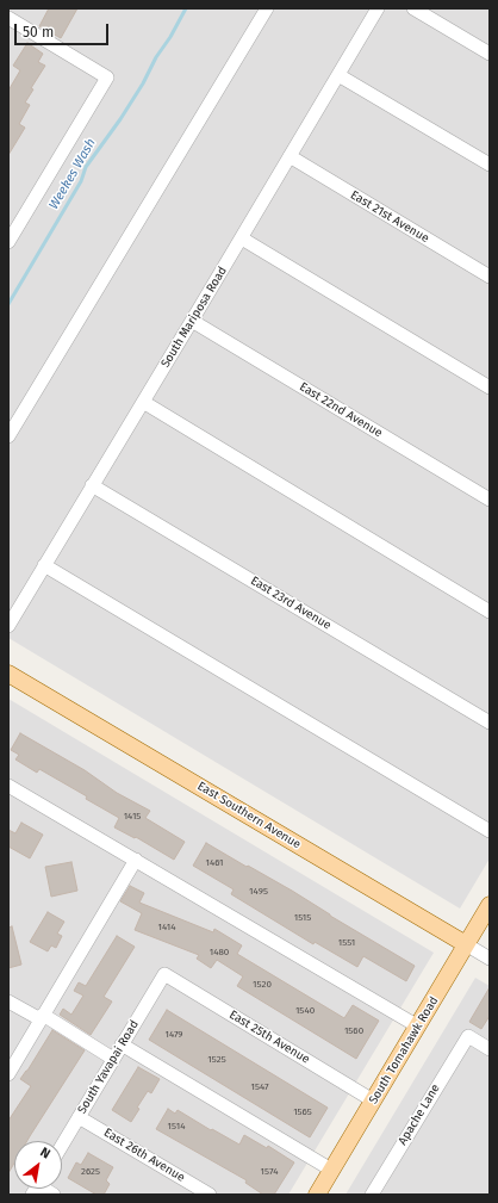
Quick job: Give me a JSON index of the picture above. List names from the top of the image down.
{
  "streets": {
    "main road": ["East Southern Avenue", "South Tomahawk Road"],
    "street": [
      "East 21st Avenue",
      "South Mariposa Road",
      "East 22nd Avenue",
      "East 23rd Avenue",
      "East 25th Avenue",
      "South Yavapai Road",
      "Apache Lane",
      "East 26th Avenue"
    ]
  },
  "crossings": [
    ["East 21st Avenue", "South Mariposa Road"],
    ["South Mariposa Road", "East 22nd Avenue"],
    ["South Mariposa Road", "East 23rd Avenue"],
    ["East Southern Avenue", "South Tomahawk Road"],
    ["East 25th Avenue", "South Tomahawk Road"],
    ["East 25th Avenue", "South Yavapai Road"],
    ["South Yavapai Road", "East 26th Avenue"]
  ],
  "water": ["Weekes Wash"],
  "house_numbers": [
    "1415",
    "1461",
    "1495",
    "1515",
    "1414",
    "1551",
    "1480",
    "1520",
    "1540",
    "1560",
    "1479",
    "1525",
    "1547",
    "1565",
    "1514",
    "2625",
    "1574"
  ],
  "scale_bar": "50 m",
  "north": "top right"
}
